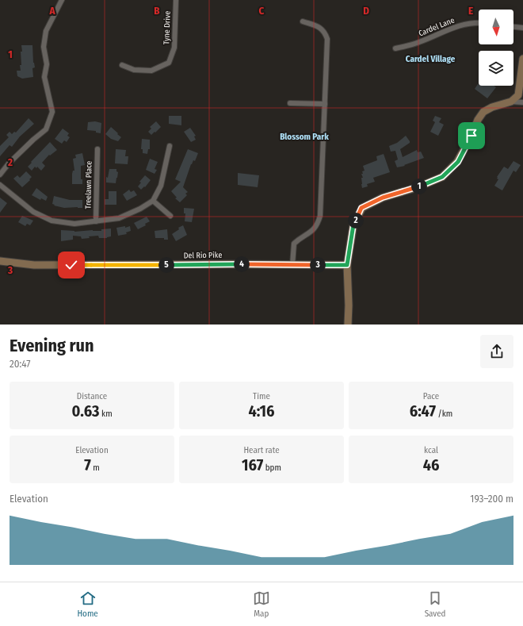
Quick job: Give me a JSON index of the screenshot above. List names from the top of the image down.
{
  "streets": {
    "street": [
      "Cardel Lane",
      "Tyne Drive",
      "Treelawn Place",
      "Del Rio Pike"
    ]
  },
  "districts": ["Cardel Village", "Blossom Park"],
  "north": "bottom",
  "page": {
    "pins": [
      "1",
      "2",
      "4",
      "3",
      "5"
    ],
    "heading": ["Evening run", "20:47"],
    "stats": [
      ["Distance", "0.63 km"],
      ["Time", "4:16"],
      ["Pace", "6:47 /km"],
      ["Elevation", "7 m"],
      ["Heart rate", "167 bpm"],
      ["kcal", "46"]
    ],
    "chart": ["Elevation", "193–200 m"],
    "tabs": ["Home", "Map", "Saved"]
  },
  "grid": {
    "columns": [
      "A",
      "B",
      "C",
      "D",
      "E"
    ],
    "rows": ["1", "2", "3"]
  }
}
